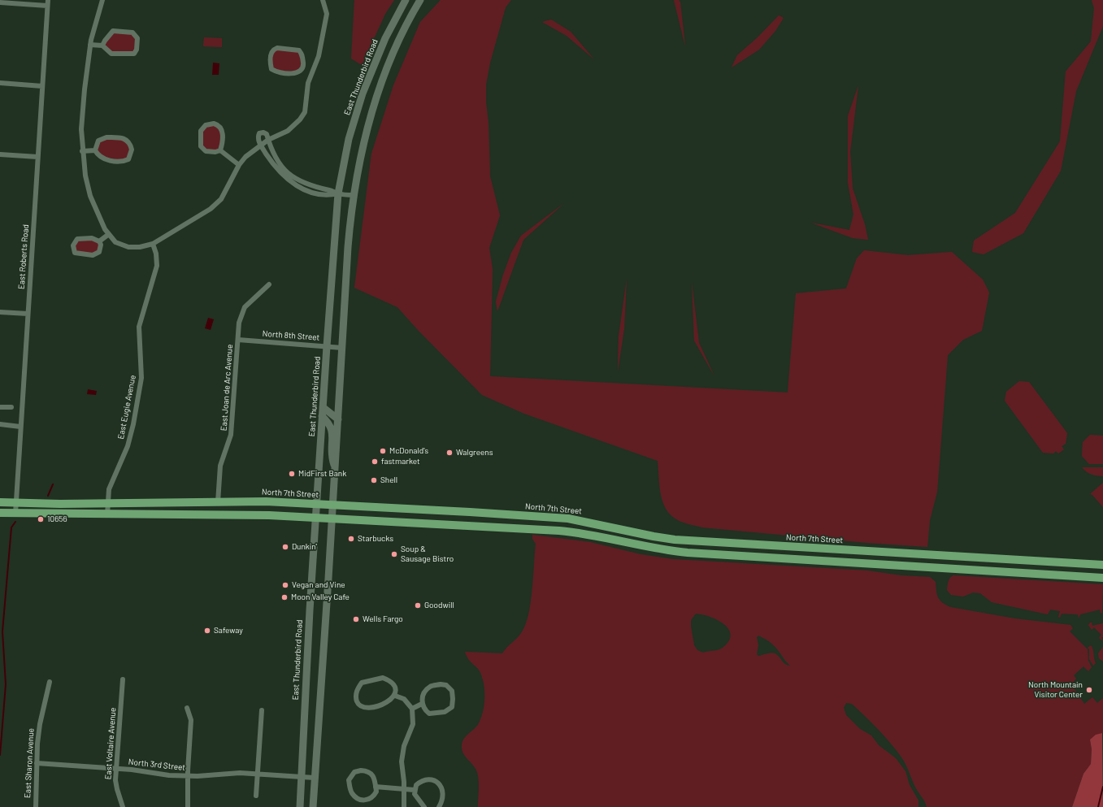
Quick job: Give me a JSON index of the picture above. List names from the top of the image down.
{
  "streets": {
    "main road": ["East Thunderbird Road", "North 7th Street"],
    "street": [
      "East Roberts Road",
      "North 8th Street",
      "East Joan de Arc Avenue",
      "East Eugie Avenue",
      "East Voltaire Avenue",
      "East Sharon Avenue",
      "North 3rd Street"
    ]
  },
  "crossings": [
    ["East Thunderbird Road", "North 8th Street"],
    ["East Thunderbird Road", "North 7th Street"],
    ["East Thunderbird Road", "North 3rd Street"],
    ["East Roberts Road", "North 7th Street"],
    ["North 8th Street", "East Joan de Arc Avenue"],
    ["East Joan de Arc Avenue", "North 7th Street"],
    ["East Eugie Avenue", "North 7th Street"],
    ["East Voltaire Avenue", "North 3rd Street"],
    ["East Sharon Avenue", "North 3rd Street"]
  ],
  "places": [
    "McDonald's",
    "Walgreens",
    "fastmarket",
    "MidFirst Bank",
    "Shell",
    "10656",
    "Starbucks",
    "Dunkin'",
    "Soup & Sausage Bistro",
    "Vegan and Vine",
    "Moon Valley Cafe",
    "Goodwill",
    "Wells Fargo",
    "Safeway",
    "North Mountain Visitor Center"
  ]
}
